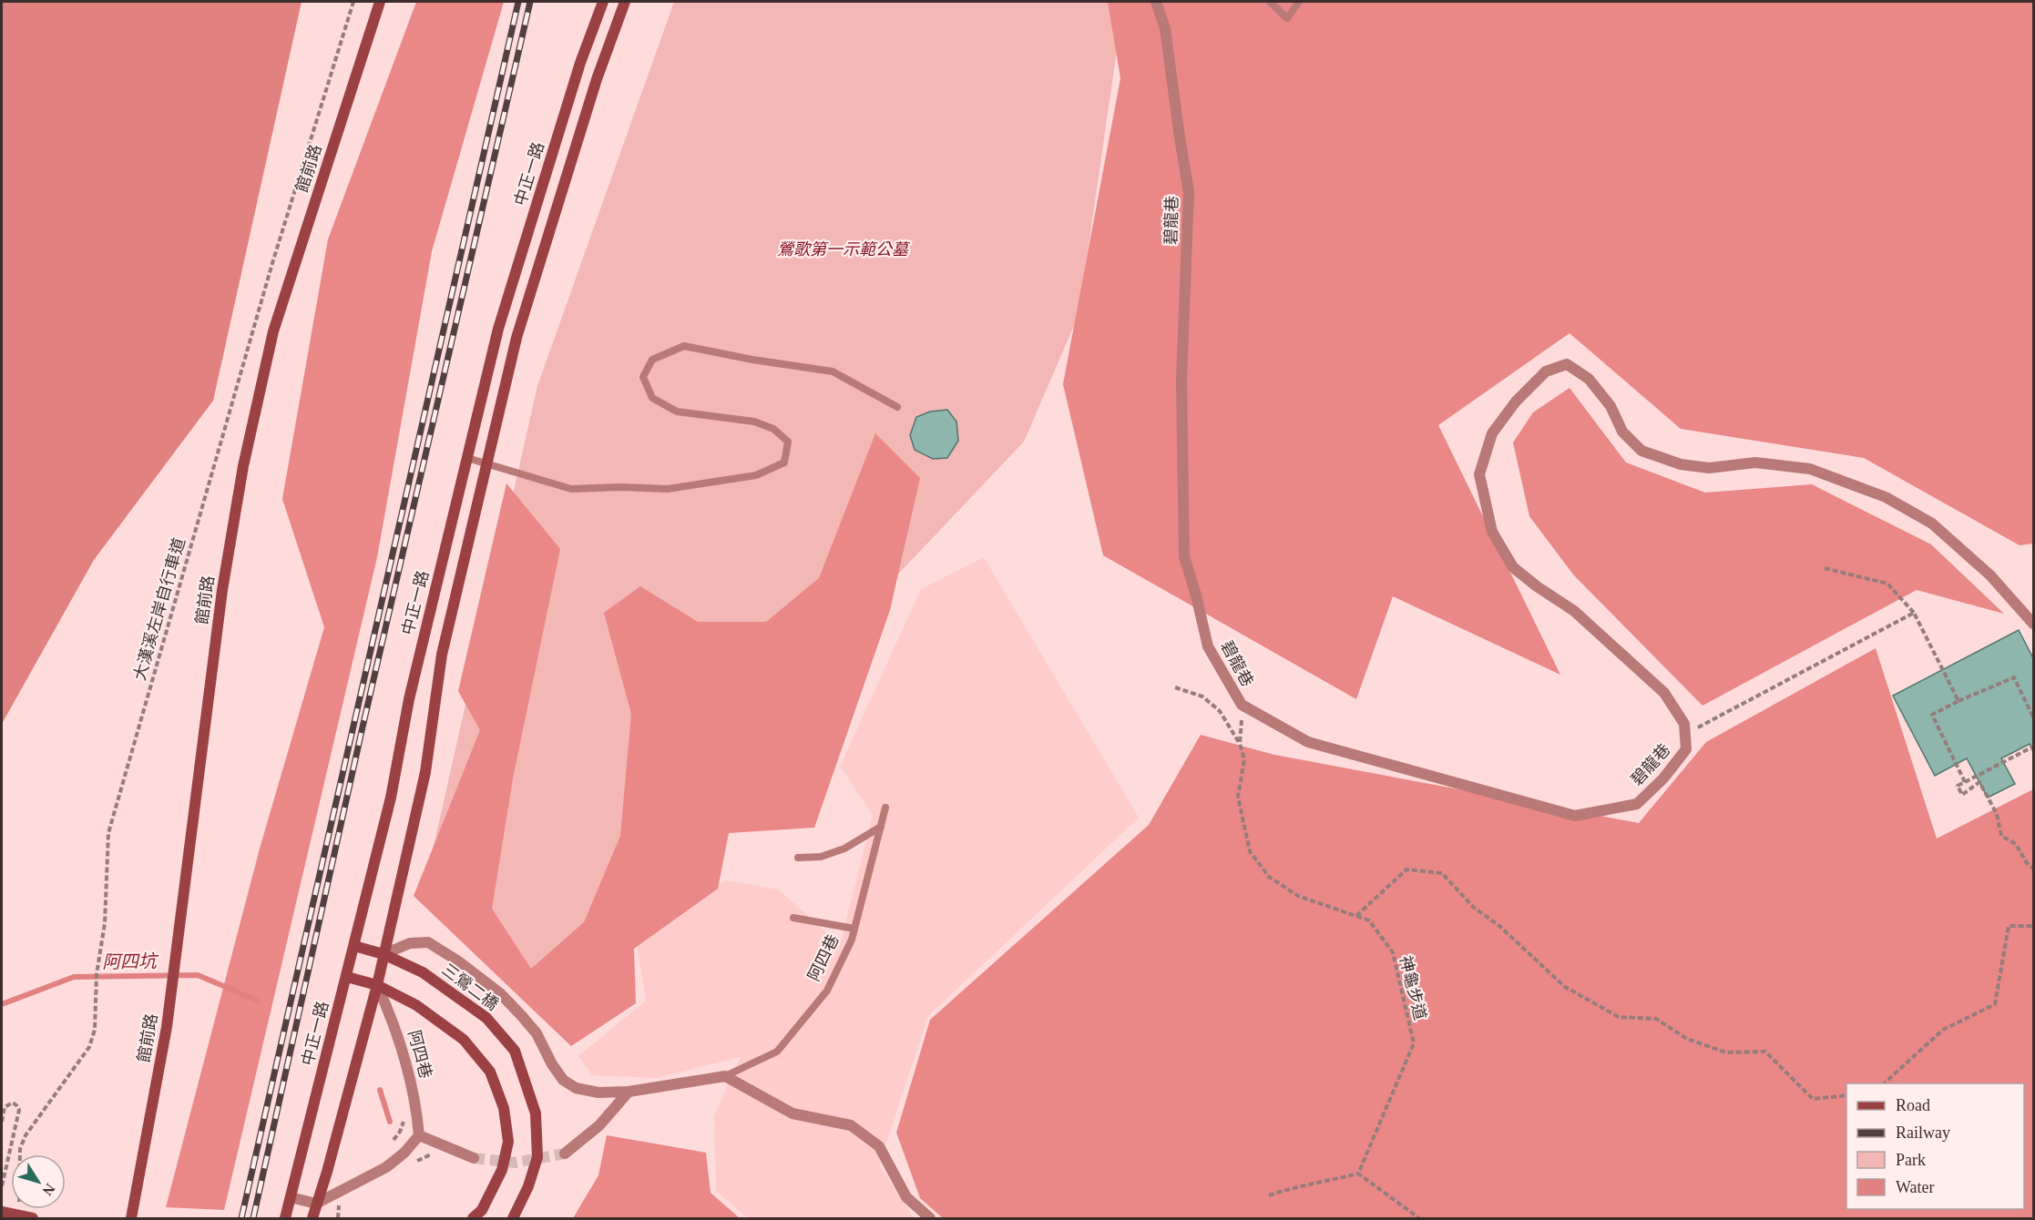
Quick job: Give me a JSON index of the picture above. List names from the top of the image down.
{
  "streets": {
    "main road": ["館前路", "中正一路", "三鶯二橋"],
    "street": ["碧龍巷", "阿四巷"],
    "path": ["大漢溪左岸自行車道", "神龜步道"]
  },
  "crossings": [
    ["中正一路", "三鶯二橋"],
    ["碧龍巷", "神龜步道"],
    ["阿四巷", "三鶯二橋"]
  ],
  "water": ["阿四坑"],
  "parks": ["鶯歌第一示範公墓"],
  "legend": [
    "Road",
    "Railway",
    "Park",
    "Water"
  ],
  "north": "bottom right"
}
